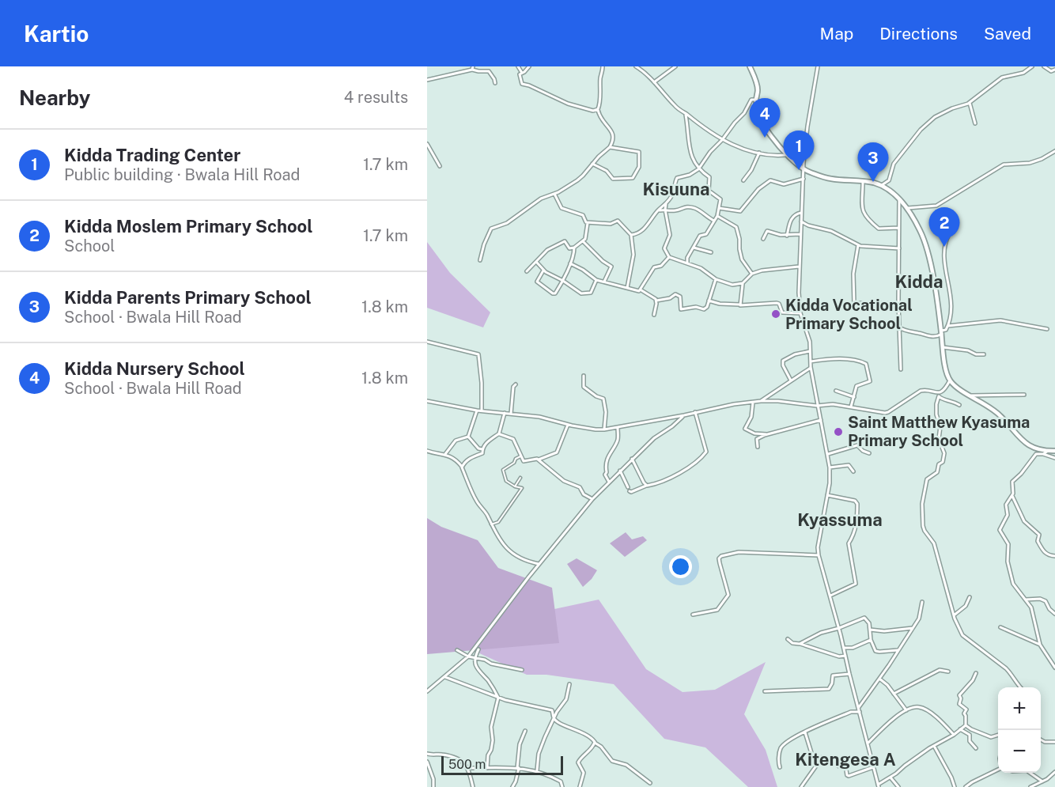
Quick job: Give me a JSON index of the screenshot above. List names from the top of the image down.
{
  "districts": [
    "Kisuuna",
    "Kidda",
    "Kyassuma",
    "Kitengesa A"
  ],
  "places": ["Kidda Vocational Primary School", "Saint Matthew Kyasuma Primary School"],
  "scale_bar": "500 m",
  "page": {
    "header": "Kartio",
    "nav": ["Map", "Directions", "Saved"],
    "heading": ["Nearby", "4 results"],
    "pins": [
      "4",
      "1",
      "3",
      "2"
    ],
    "list": [
      {
        "mark": "1",
        "name": "Kidda Trading Center",
        "note": "Public building · Bwala Hill Road",
        "value": "1.7 km"
      },
      {
        "mark": "2",
        "name": "Kidda Moslem Primary School",
        "note": "School",
        "value": "1.7 km"
      },
      {
        "mark": "3",
        "name": "Kidda Parents Primary School",
        "note": "School · Bwala Hill Road",
        "value": "1.8 km"
      },
      {
        "mark": "4",
        "name": "Kidda Nursery School",
        "note": "School · Bwala Hill Road",
        "value": "1.8 km"
      }
    ],
    "map_buttons": ["+", "−"],
    "scale": "500 m"
  }
}
